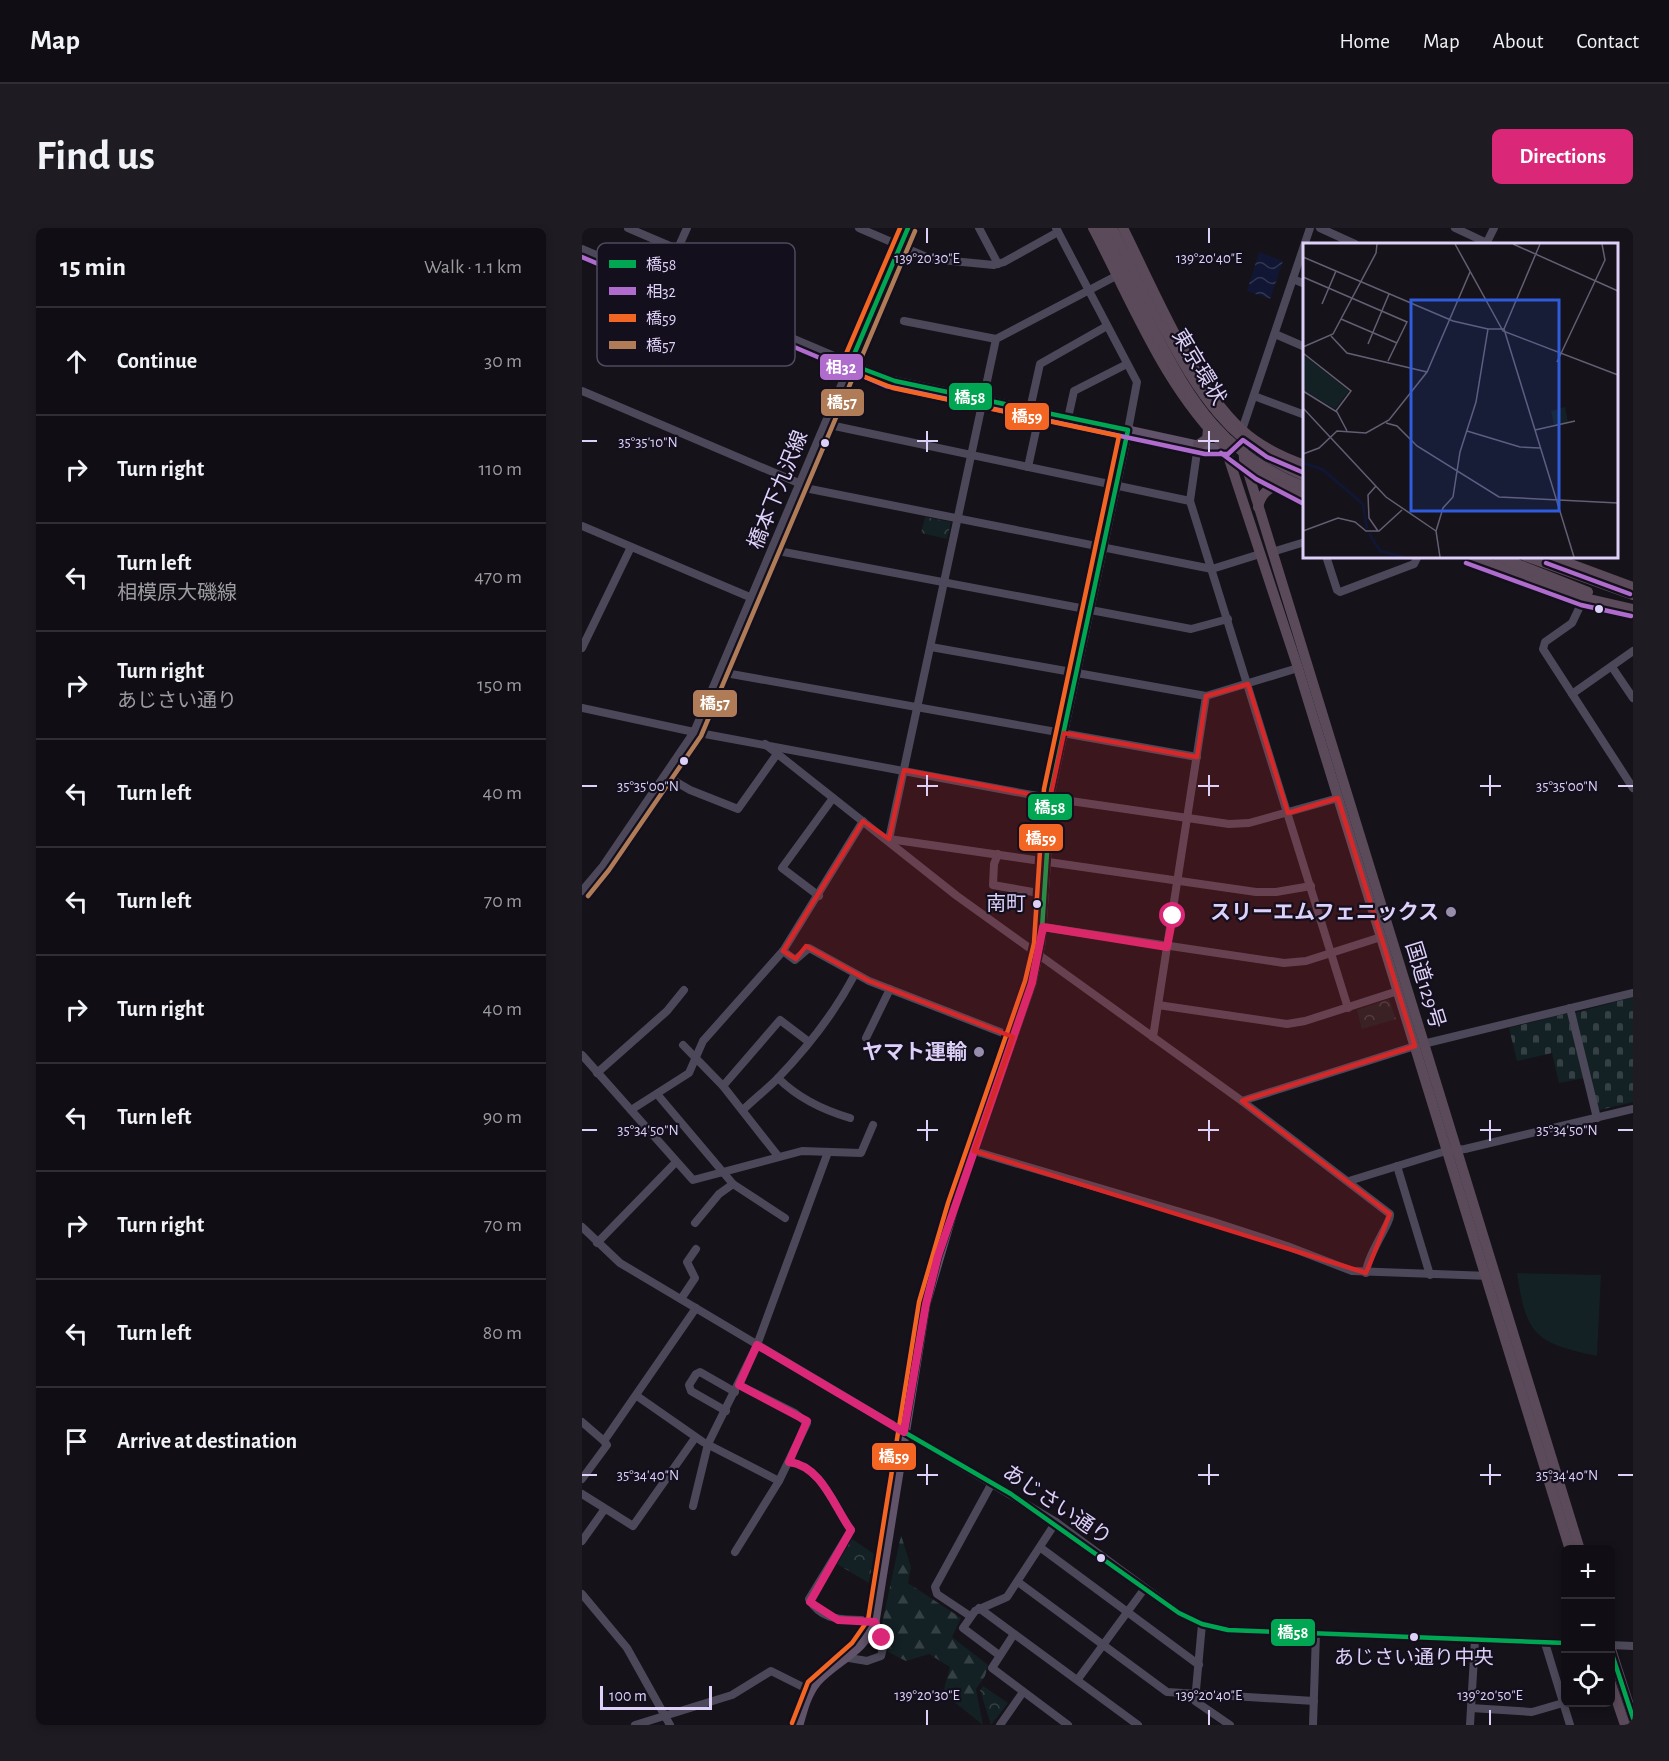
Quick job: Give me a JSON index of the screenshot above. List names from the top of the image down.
{
  "streets": {
    "highway": ["東京環状", "国道129号"],
    "street": ["橋本下九沢線", "あじさい通り"]
  },
  "places": [
    "南町",
    "スリーエムフェニックス",
    "ヤマト運輸",
    "あじさい通り中央"
  ],
  "lines": [
    "transit line 橋58",
    "transit line 橋59",
    "transit line 橋57",
    "transit line 相32"
  ],
  "legend": [
    "橋58",
    "相32",
    "橋59",
    "橋57"
  ],
  "scale_bar": "100 m",
  "page": {
    "header": "Map",
    "nav": [
      "Home",
      "Map",
      "About",
      "Contact"
    ],
    "buttons": "Directions",
    "title": "Find us",
    "heading": ["15 min", "Walk · 1.1 km"],
    "list": [
      ["Continue", "30 m"],
      ["Turn right", "110 m"],
      ["Turn left", "相模原大磯線", "470 m"],
      ["Turn right", "あじさい通り", "150 m"],
      ["Turn left", "40 m"],
      ["Turn left", "70 m"],
      ["Turn right", "40 m"],
      ["Turn left", "90 m"],
      ["Turn right", "70 m"],
      ["Turn left", "80 m"],
      "Arrive at destination"
    ],
    "map_buttons": ["+", "−"],
    "scale": "100 m"
  },
  "coordinates": [
    "139°20'30\"E",
    "139°20'40\"E",
    "35°35'10\"N",
    "35°35'00\"N",
    "35°34'50\"N",
    "35°34'40\"N",
    "139°20'50\"E"
  ]
}
